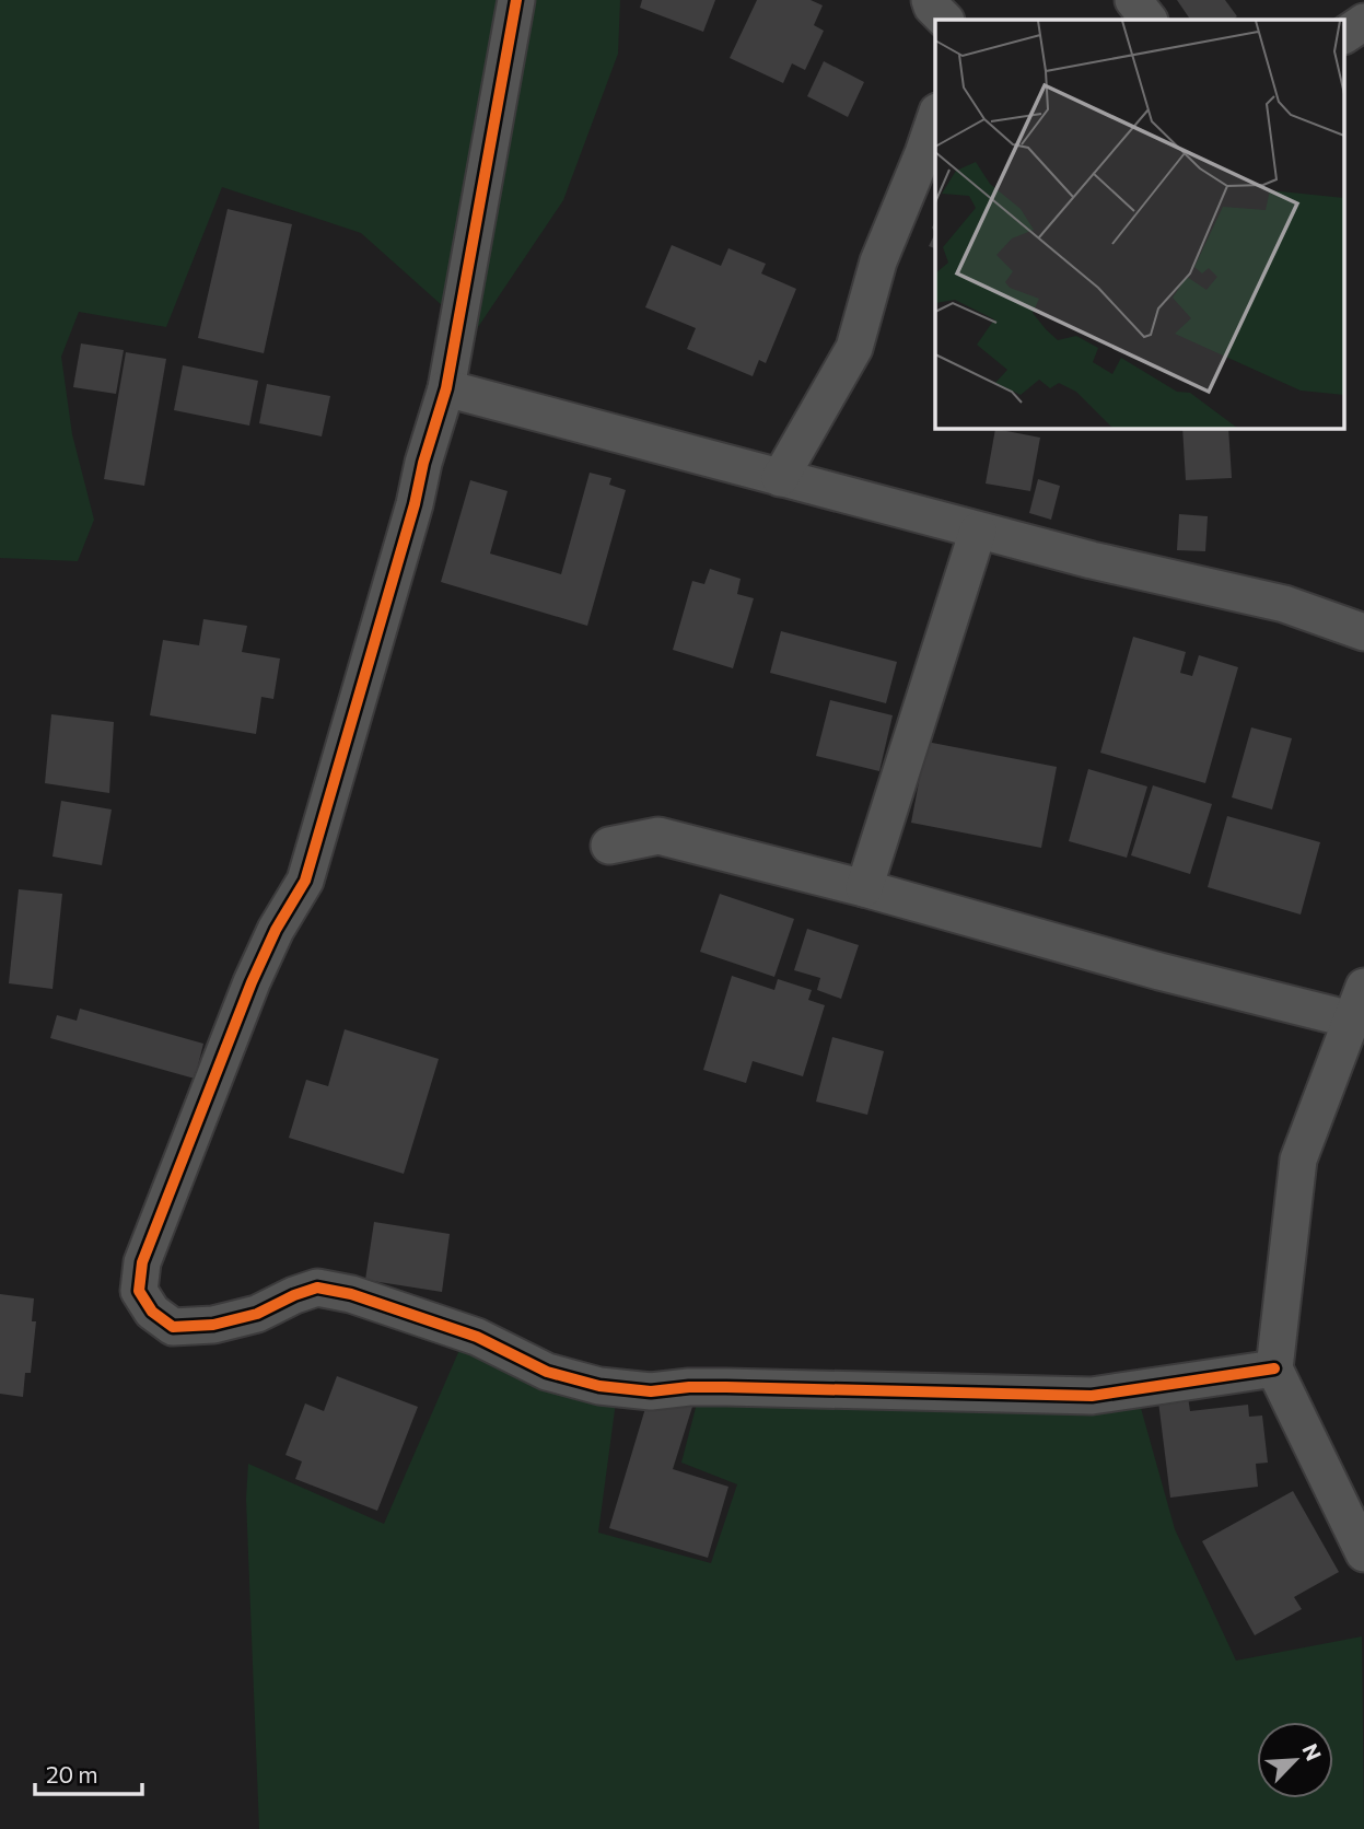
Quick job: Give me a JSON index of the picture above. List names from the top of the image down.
{
  "scale_bar": "20 m",
  "north": "top right"
}
